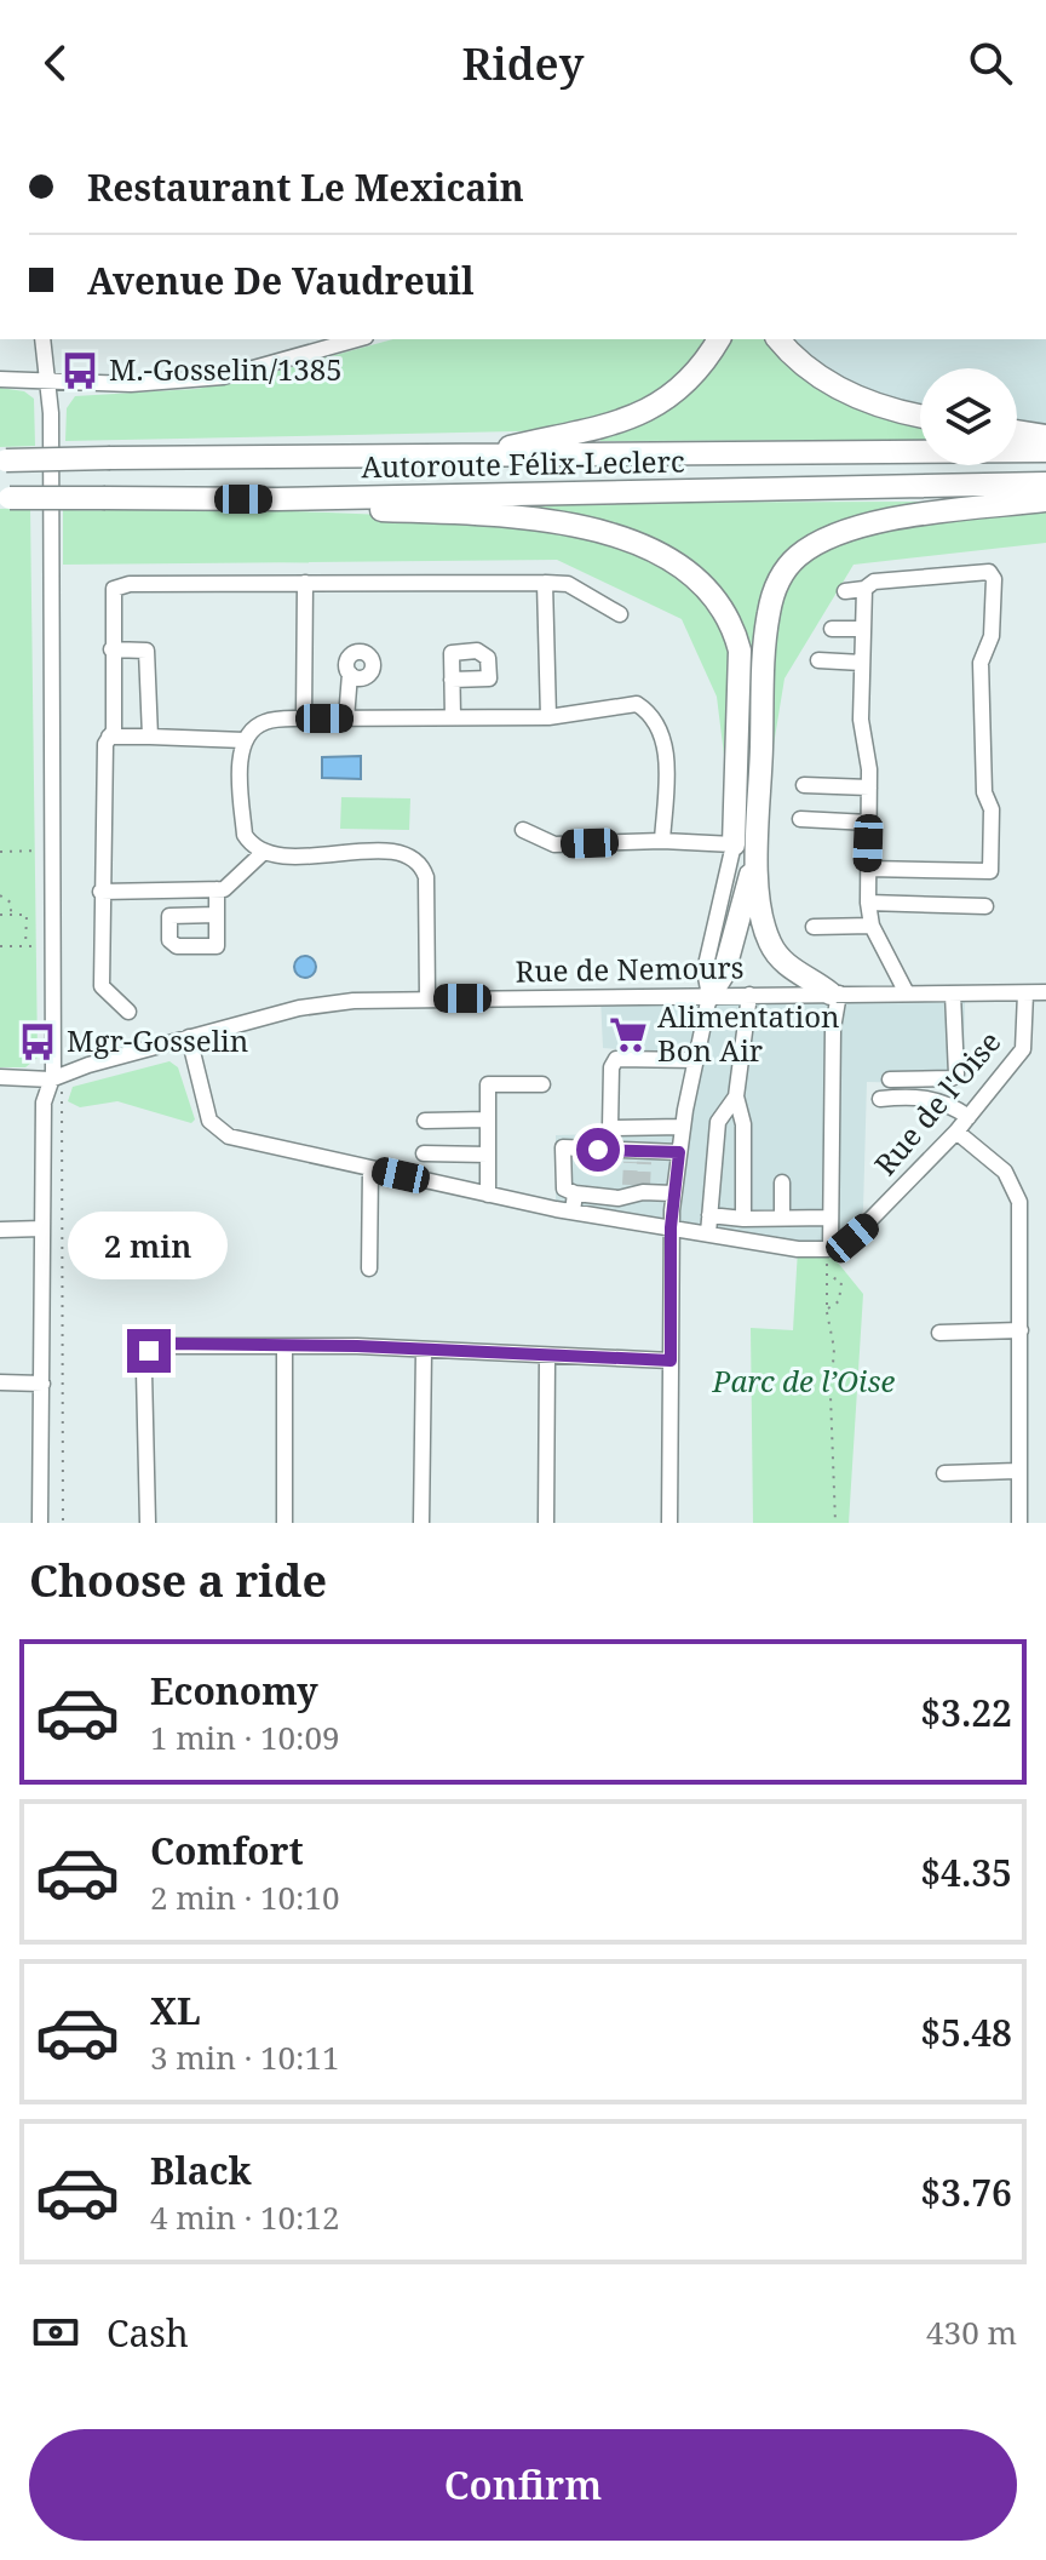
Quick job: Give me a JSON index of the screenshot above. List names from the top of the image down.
{
  "streets": {
    "highway": ["Autoroute Félix-Leclerc"],
    "street": ["Rue de Nemours", "Rue de l'Oise"]
  },
  "crossings": [
    ["Rue de Nemours", "Rue de l'Oise"]
  ],
  "parks": ["Parc de l’Oise"],
  "places": {
    "bus stop": ["M.-Gosselin/1385", "Mgr-Gosselin"],
    "supermarket": ["Alimentation Bon Air"]
  },
  "page": {
    "header": "Ridey",
    "banner": ["Restaurant Le Mexicain", "Avenue De Vaudreuil"],
    "bubble": "2 min",
    "heading": "Choose a ride",
    "list": [
      {
        "name": "Economy",
        "note": "1 min · 10:09",
        "value": "$3.22"
      },
      {
        "name": "Comfort",
        "note": "2 min · 10:10",
        "value": "$4.35"
      },
      {
        "name": "XL",
        "note": "3 min · 10:11",
        "value": "$5.48"
      },
      {
        "name": "Black",
        "note": "4 min · 10:12",
        "value": "$3.76"
      }
    ],
    "pay": ["Cash", "430 m"],
    "buttons": "Confirm"
  }
}
